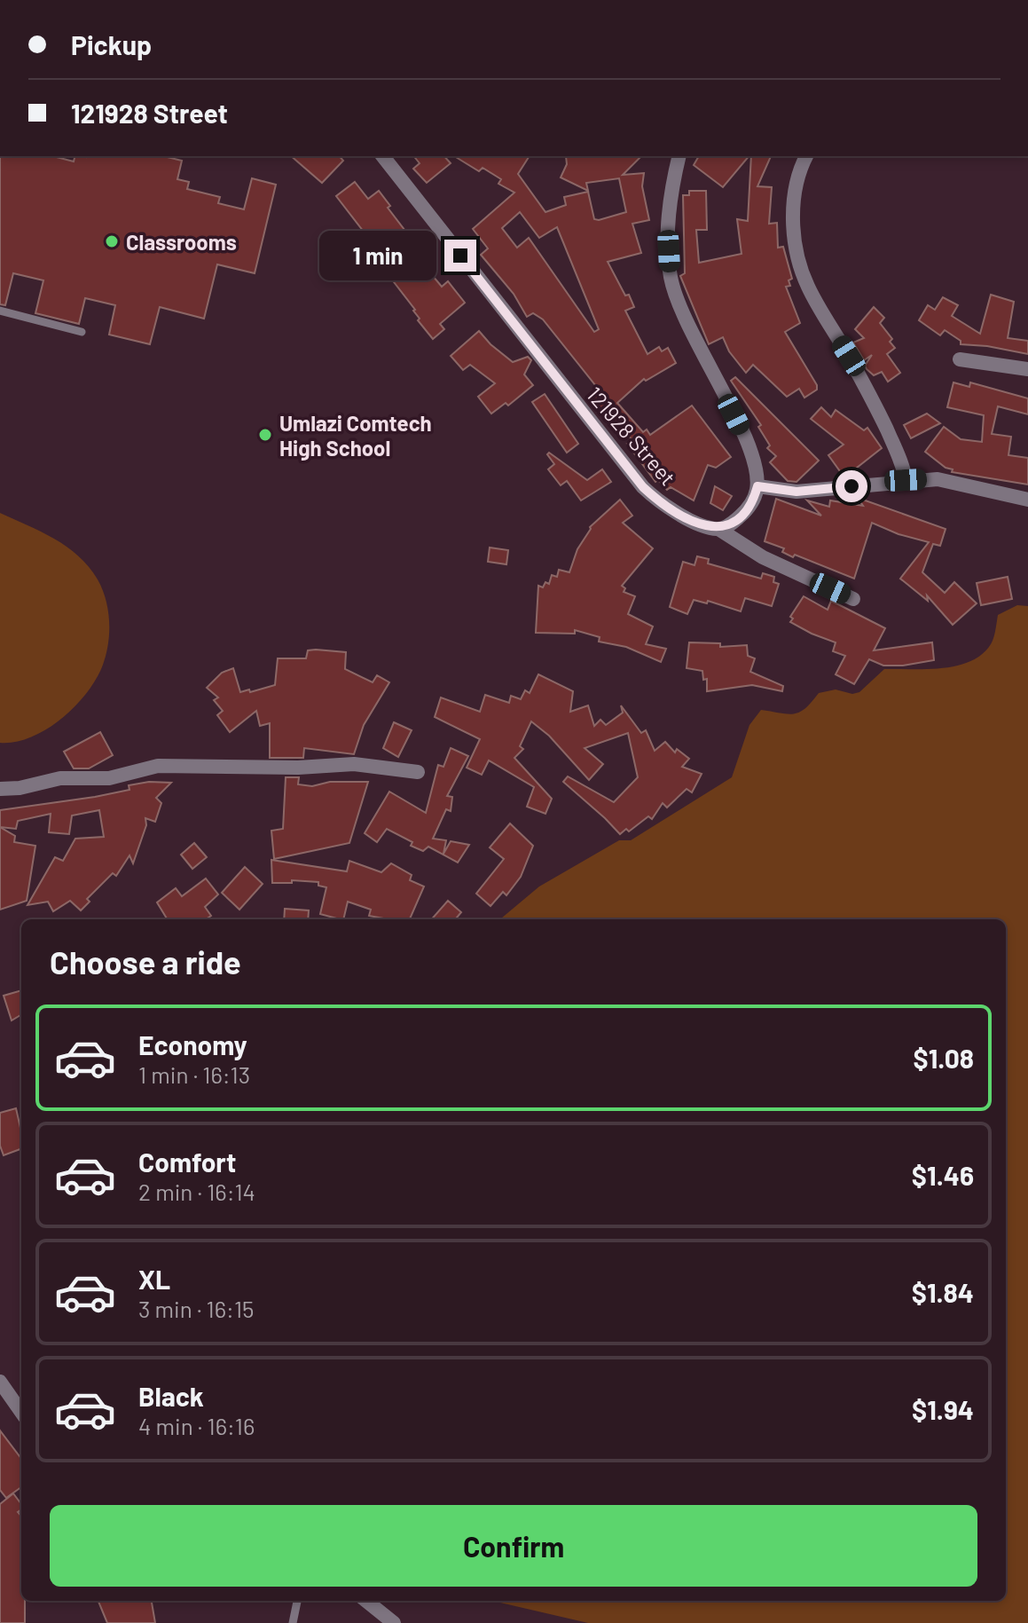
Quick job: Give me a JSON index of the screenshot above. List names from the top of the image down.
{
  "streets": {
    "street": ["121928 Street"]
  },
  "places": ["Classrooms", "Umlazi Comtech High School"],
  "page": {
    "banner": ["Pickup", "121928 Street"],
    "bubble": "1 min",
    "heading": "Choose a ride",
    "list": [
      {
        "name": "Economy",
        "note": "1 min · 16:13",
        "value": "$1.08"
      },
      {
        "name": "Comfort",
        "note": "2 min · 16:14",
        "value": "$1.46"
      },
      {
        "name": "XL",
        "note": "3 min · 16:15",
        "value": "$1.84"
      },
      {
        "name": "Black",
        "note": "4 min · 16:16",
        "value": "$1.94"
      }
    ],
    "buttons": "Confirm"
  }
}
